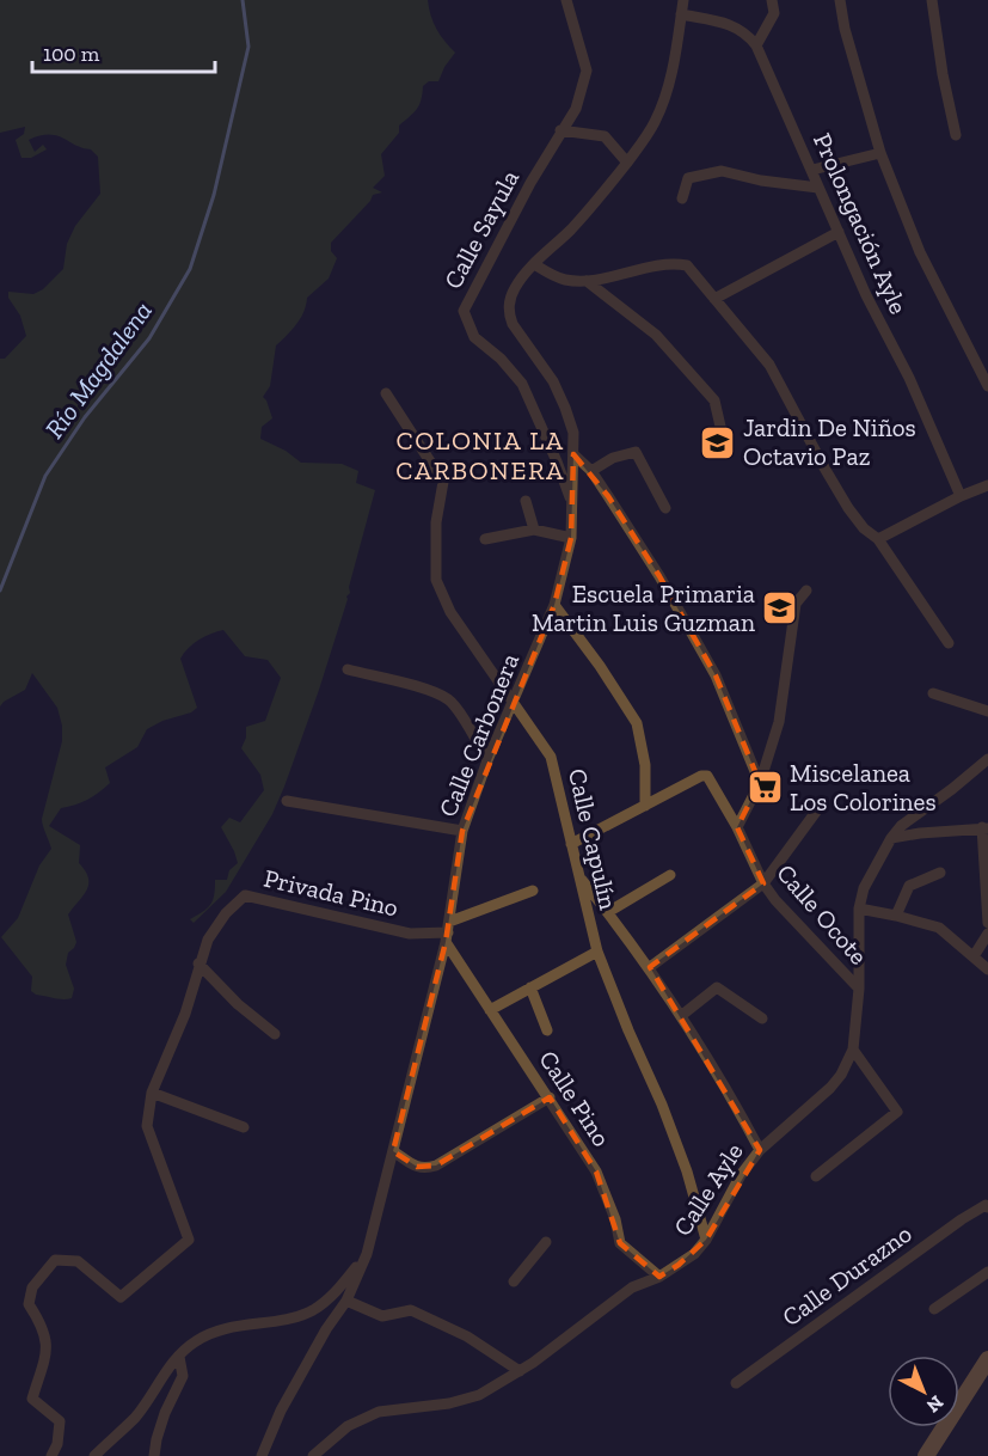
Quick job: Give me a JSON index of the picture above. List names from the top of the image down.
{
  "streets": {
    "street": [
      "Prolongación Ayle",
      "Calle Sayula",
      "Calle Carbonera",
      "Calle Capulín",
      "Privada Pino",
      "Calle Ocote",
      "Calle Pino",
      "Calle Ayle",
      "Calle Durazno"
    ]
  },
  "crossings": [
    ["Prolongación Ayle", "Calle Carbonera"],
    ["Calle Sayula", "Calle Carbonera"],
    ["Calle Carbonera", "Calle Capulín"],
    ["Calle Carbonera", "Privada Pino"],
    ["Calle Carbonera", "Calle Pino"],
    ["Calle Capulín", "Calle Ayle"],
    ["Privada Pino", "Calle Pino"],
    ["Calle Ocote", "Calle Ayle"],
    ["Calle Pino", "Calle Ayle"]
  ],
  "districts": ["COLONIA LA CARBONERA"],
  "water": ["Río Magdalena"],
  "places": {
    "school or university": ["Jardin De Niños Octavio Paz", "Escuela Primaria Martin Luis Guzman"],
    "supermarket": ["Miscelanea Los Colorines"]
  },
  "scale_bar": "100 m",
  "north": "bottom right"
}
